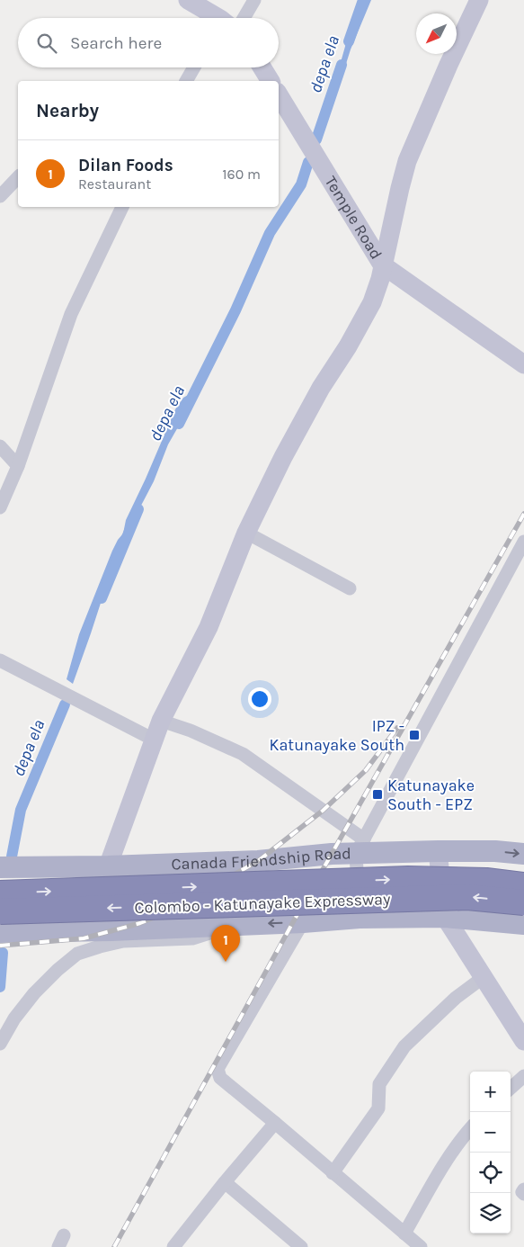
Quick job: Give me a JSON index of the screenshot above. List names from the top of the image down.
{
  "streets": {
    "highway": ["Colombo - Katunayake Expressway"],
    "main road": ["Canada Friendship Road"],
    "street": ["Temple Road"]
  },
  "water": ["depa ela"],
  "places": {
    "transit": ["IPZ - Katunayake South", "Katunayake South - EPZ"]
  },
  "north": "bottom left",
  "page": {
    "search": "Search here",
    "heading": "Nearby",
    "list": [
      {
        "mark": "1",
        "name": "Dilan Foods",
        "note": "Restaurant",
        "value": "160 m"
      }
    ],
    "pins": "1",
    "map_buttons": ["+", "−"]
  }
}
